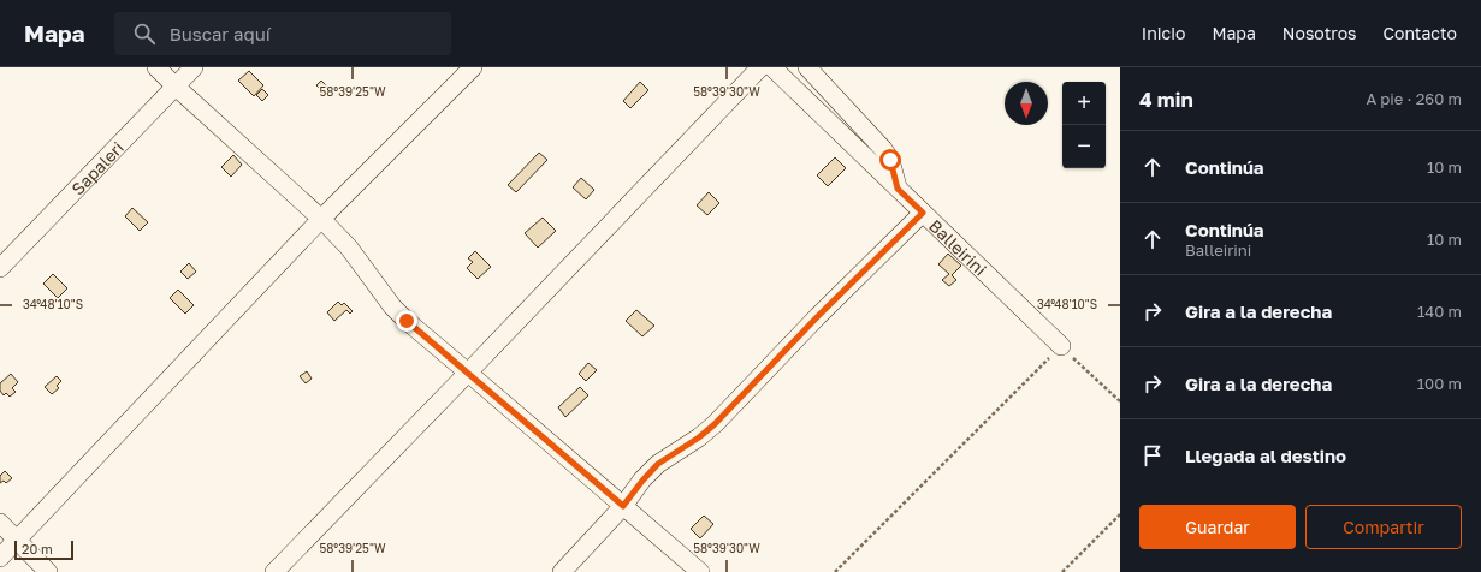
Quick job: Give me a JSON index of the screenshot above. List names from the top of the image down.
{
  "streets": {
    "street": ["Sapaleri", "Balleirini"]
  },
  "scale_bar": "20 m",
  "north": "bottom",
  "page": {
    "header": "Mapa",
    "search": "Buscar aquí",
    "nav": [
      "Inicio",
      "Mapa",
      "Nosotros",
      "Contacto"
    ],
    "heading": ["4 min", "A pie · 260 m"],
    "map_buttons": ["+", "−"],
    "list": [
      ["Continúa", "10 m"],
      ["Continúa", "Balleirini", "10 m"],
      ["Gira a la derecha", "140 m"],
      ["Gira a la derecha", "100 m"],
      "Llegada al destino"
    ],
    "buttons": ["Guardar", "Compartir"],
    "scale": "20 m"
  },
  "coordinates": ["58°39'25\"W", "58°39'30\"W", "34°48'10\"S"]
}
